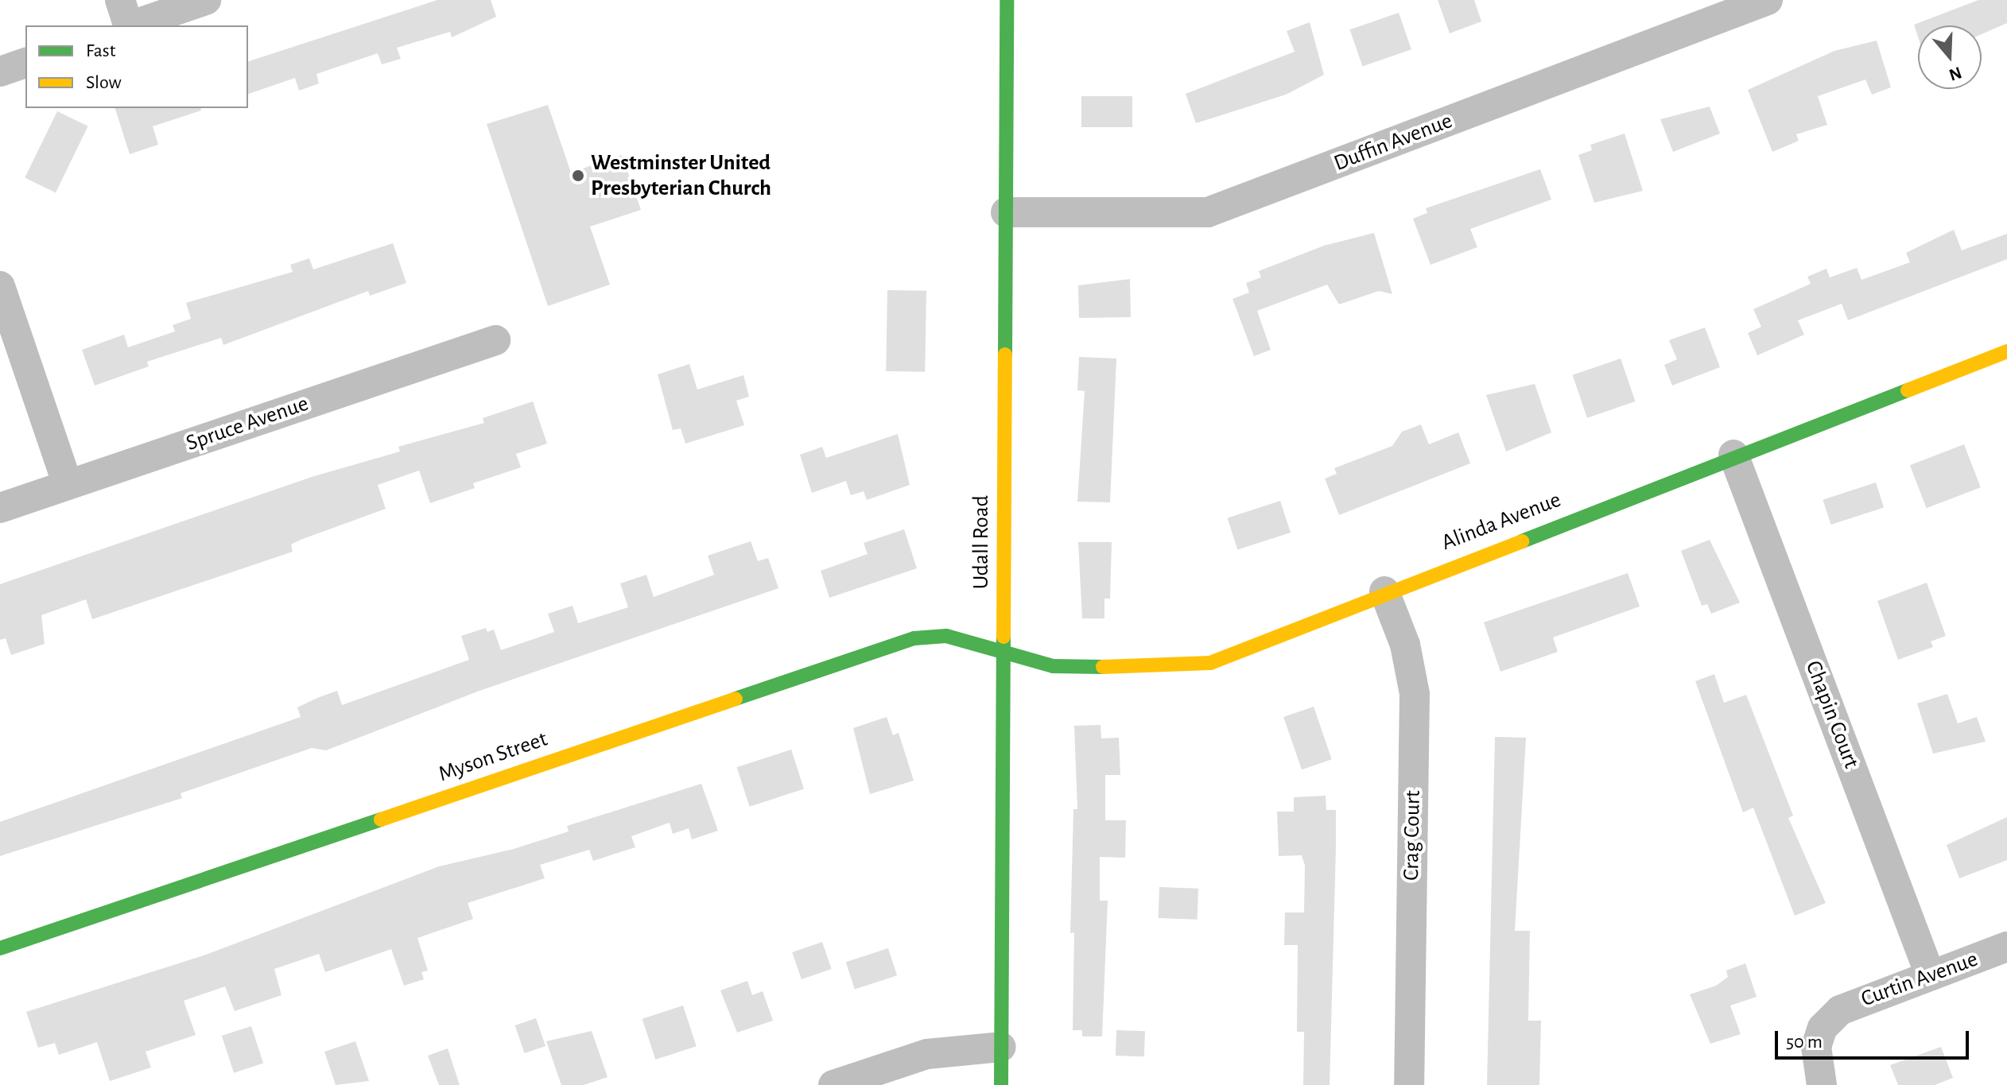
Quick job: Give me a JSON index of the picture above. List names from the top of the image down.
{
  "streets": {
    "street": [
      "Duffin Avenue",
      "Spruce Avenue",
      "Alinda Avenue",
      "Udall Road",
      "Chapin Court",
      "Myson Street",
      "Crag Court",
      "Curtin Avenue"
    ]
  },
  "crossings": [
    ["Duffin Avenue", "Udall Road"],
    ["Alinda Avenue", "Udall Road"],
    ["Alinda Avenue", "Chapin Court"],
    ["Alinda Avenue", "Myson Street"],
    ["Alinda Avenue", "Crag Court"],
    ["Udall Road", "Myson Street"],
    ["Chapin Court", "Curtin Avenue"]
  ],
  "places": ["Westminster United Presbyterian Church"],
  "legend": ["Fast", "Slow"],
  "scale_bar": "50 m",
  "north": "bottom"
}
